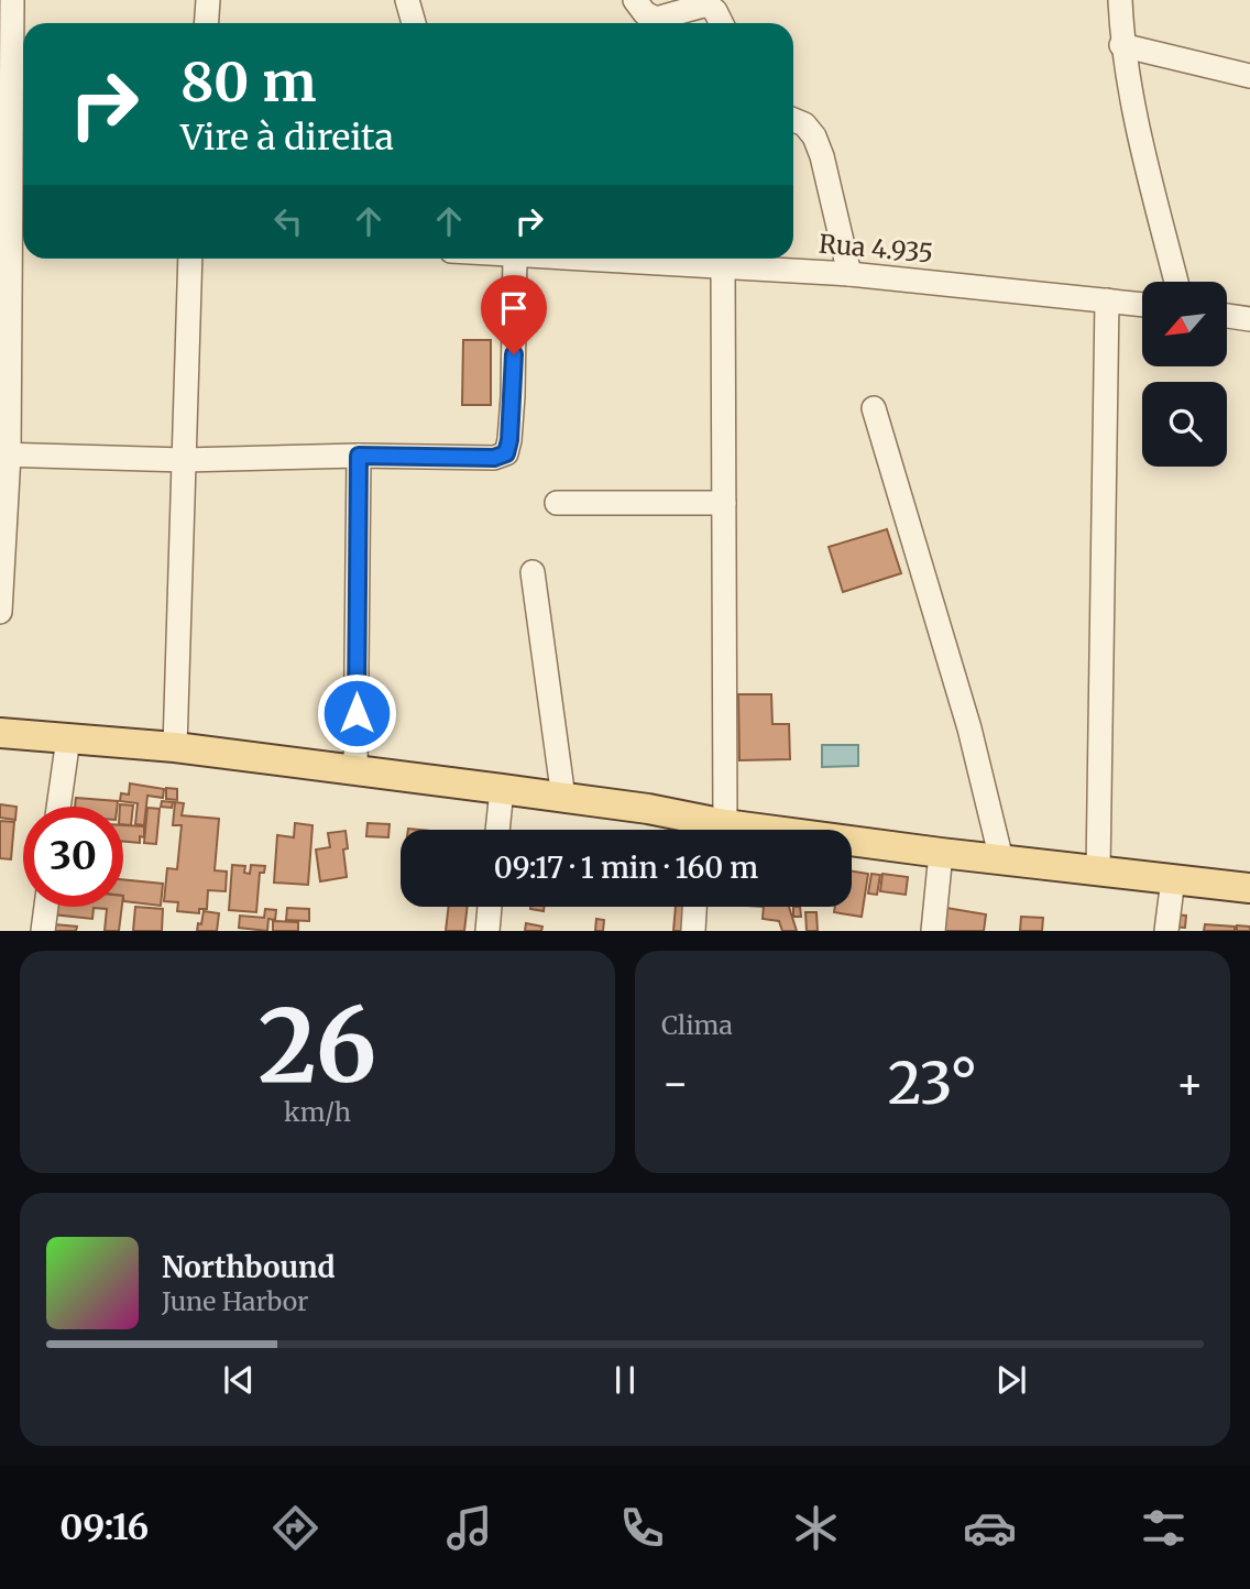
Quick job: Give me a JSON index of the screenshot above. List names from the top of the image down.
{
  "streets": {
    "street": ["Rua 4.935"]
  },
  "north": "bottom left",
  "page": {
    "turn": ["80 m", "Vire à direita"],
    "limit": "30",
    "trip": "09:17 · 1 min · 160 m",
    "tile": [
      ["26", "km/h"],
      "Clima"
    ],
    "heat": ["−", "23°", "+"],
    "song": ["Northbound", "June Harbor"],
    "tabs": "09:16"
  }
}
